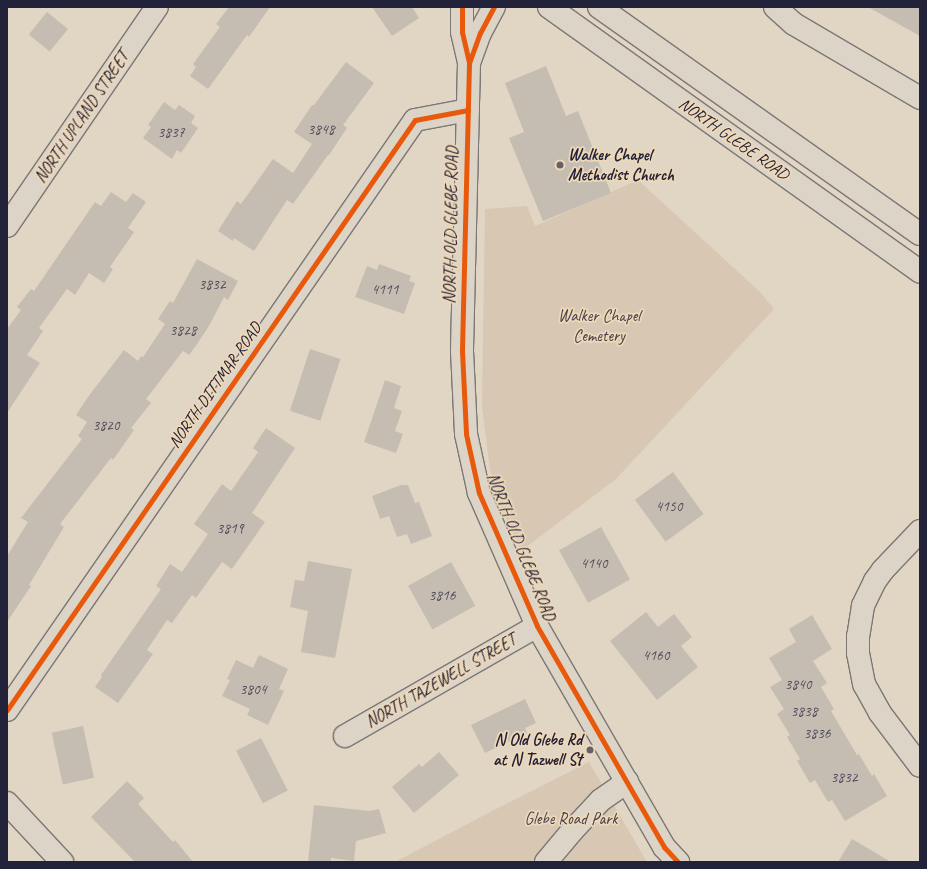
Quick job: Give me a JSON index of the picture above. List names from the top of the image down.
{
  "streets": {
    "street": [
      "NORTH UPLAND STREET",
      "NORTH GLEBE ROAD",
      "NORTH OLD GLEBE ROAD",
      "NORTH DITTMAR ROAD",
      "NORTH TAZEWELL STREET"
    ]
  },
  "crossings": [
    ["NORTH OLD GLEBE ROAD", "NORTH DITTMAR ROAD"],
    ["NORTH OLD GLEBE ROAD", "NORTH TAZEWELL STREET"]
  ],
  "parks": ["Walker Chapel Cemetery", "Glebe Road Park"],
  "places": ["Walker Chapel Methodist Church", "N Old Glebe Rd at N Tazwell St"],
  "house_numbers": [
    "3848",
    "3837",
    "3832",
    "4111",
    "3828",
    "3820",
    "4150",
    "3819",
    "4140",
    "3816",
    "4160",
    "3840",
    "3804",
    "3838",
    "3836",
    "3832"
  ]
}
